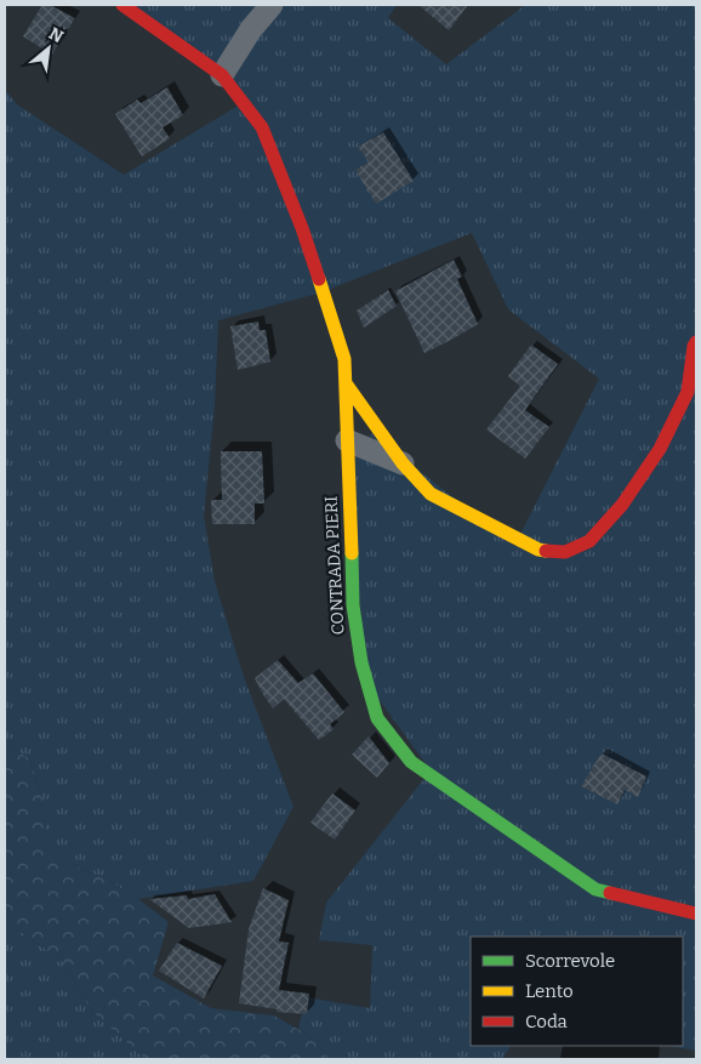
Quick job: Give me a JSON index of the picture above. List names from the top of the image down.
{
  "streets": {
    "street": ["CONTRADA PIERI"]
  },
  "legend": ["Scorrevole", "Lento", "Coda"],
  "north": "top right"
}
